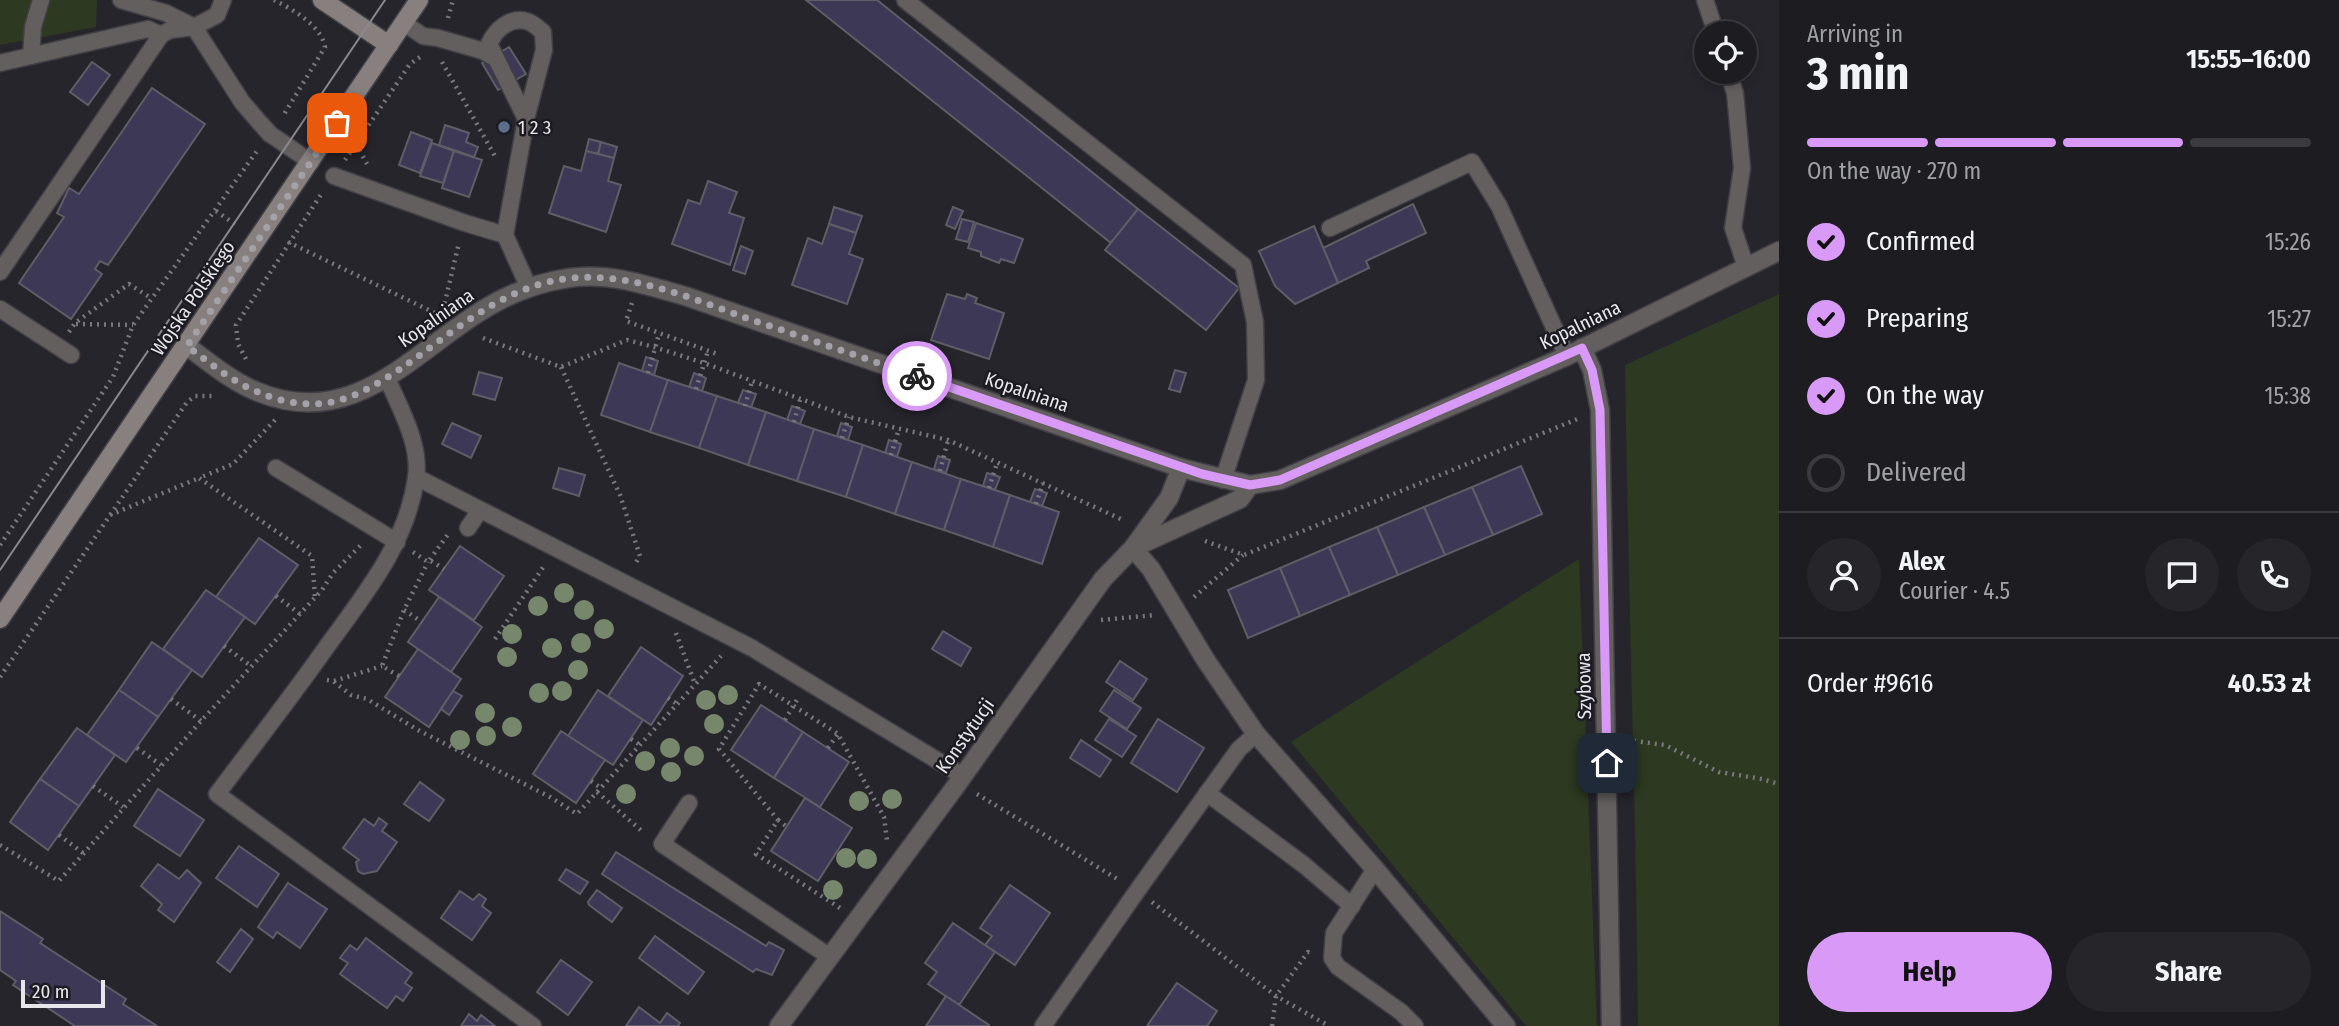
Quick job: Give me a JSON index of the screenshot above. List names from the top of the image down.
{
  "streets": {
    "main road": ["Wojska Polskiego"],
    "street": ["Kopalniana", "Szybowa", "Konstytucji"]
  },
  "crossings": [
    ["Wojska Polskiego", "Kopalniana"],
    ["Kopalniana", "Szybowa"],
    ["Kopalniana", "Konstytucji"]
  ],
  "places": ["1 2 3"],
  "scale_bar": "20 m",
  "page": {
    "heading": ["3 min", "Arriving in", "15:55–16:00"],
    "panel": [
      "Alex",
      "Courier · 4.5",
      "Order #9616",
      "40.53 zł"
    ],
    "bar": "On the way · 270 m",
    "list": [
      ["Confirmed", "15:26"],
      ["Preparing", "15:27"],
      ["On the way", "15:38"],
      "Delivered"
    ],
    "buttons": ["Help", "Share"],
    "scale": "20 m"
  }
}
